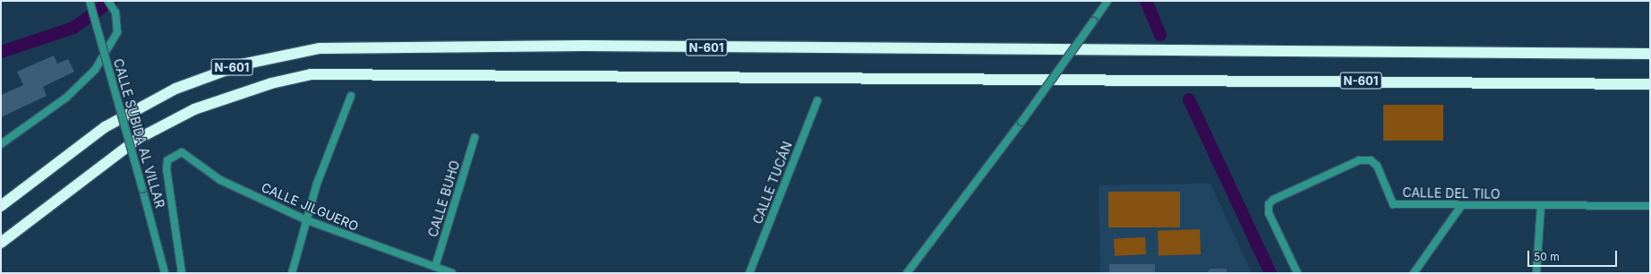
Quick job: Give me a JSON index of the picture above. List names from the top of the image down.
{
  "streets": {
    "highway": ["N-601"],
    "street": [
      "CALLE SUBIDA AL VILLAR",
      "CALLE TUCÁN",
      "CALLE DEL TILO",
      "CALLE BUHO",
      "CALLE JILGUERO"
    ]
  },
  "crossings": [
    ["CALLE SUBIDA AL VILLAR", "CALLE JILGUERO"],
    ["CALLE BUHO", "CALLE JILGUERO"]
  ],
  "scale_bar": "50 m"
}
